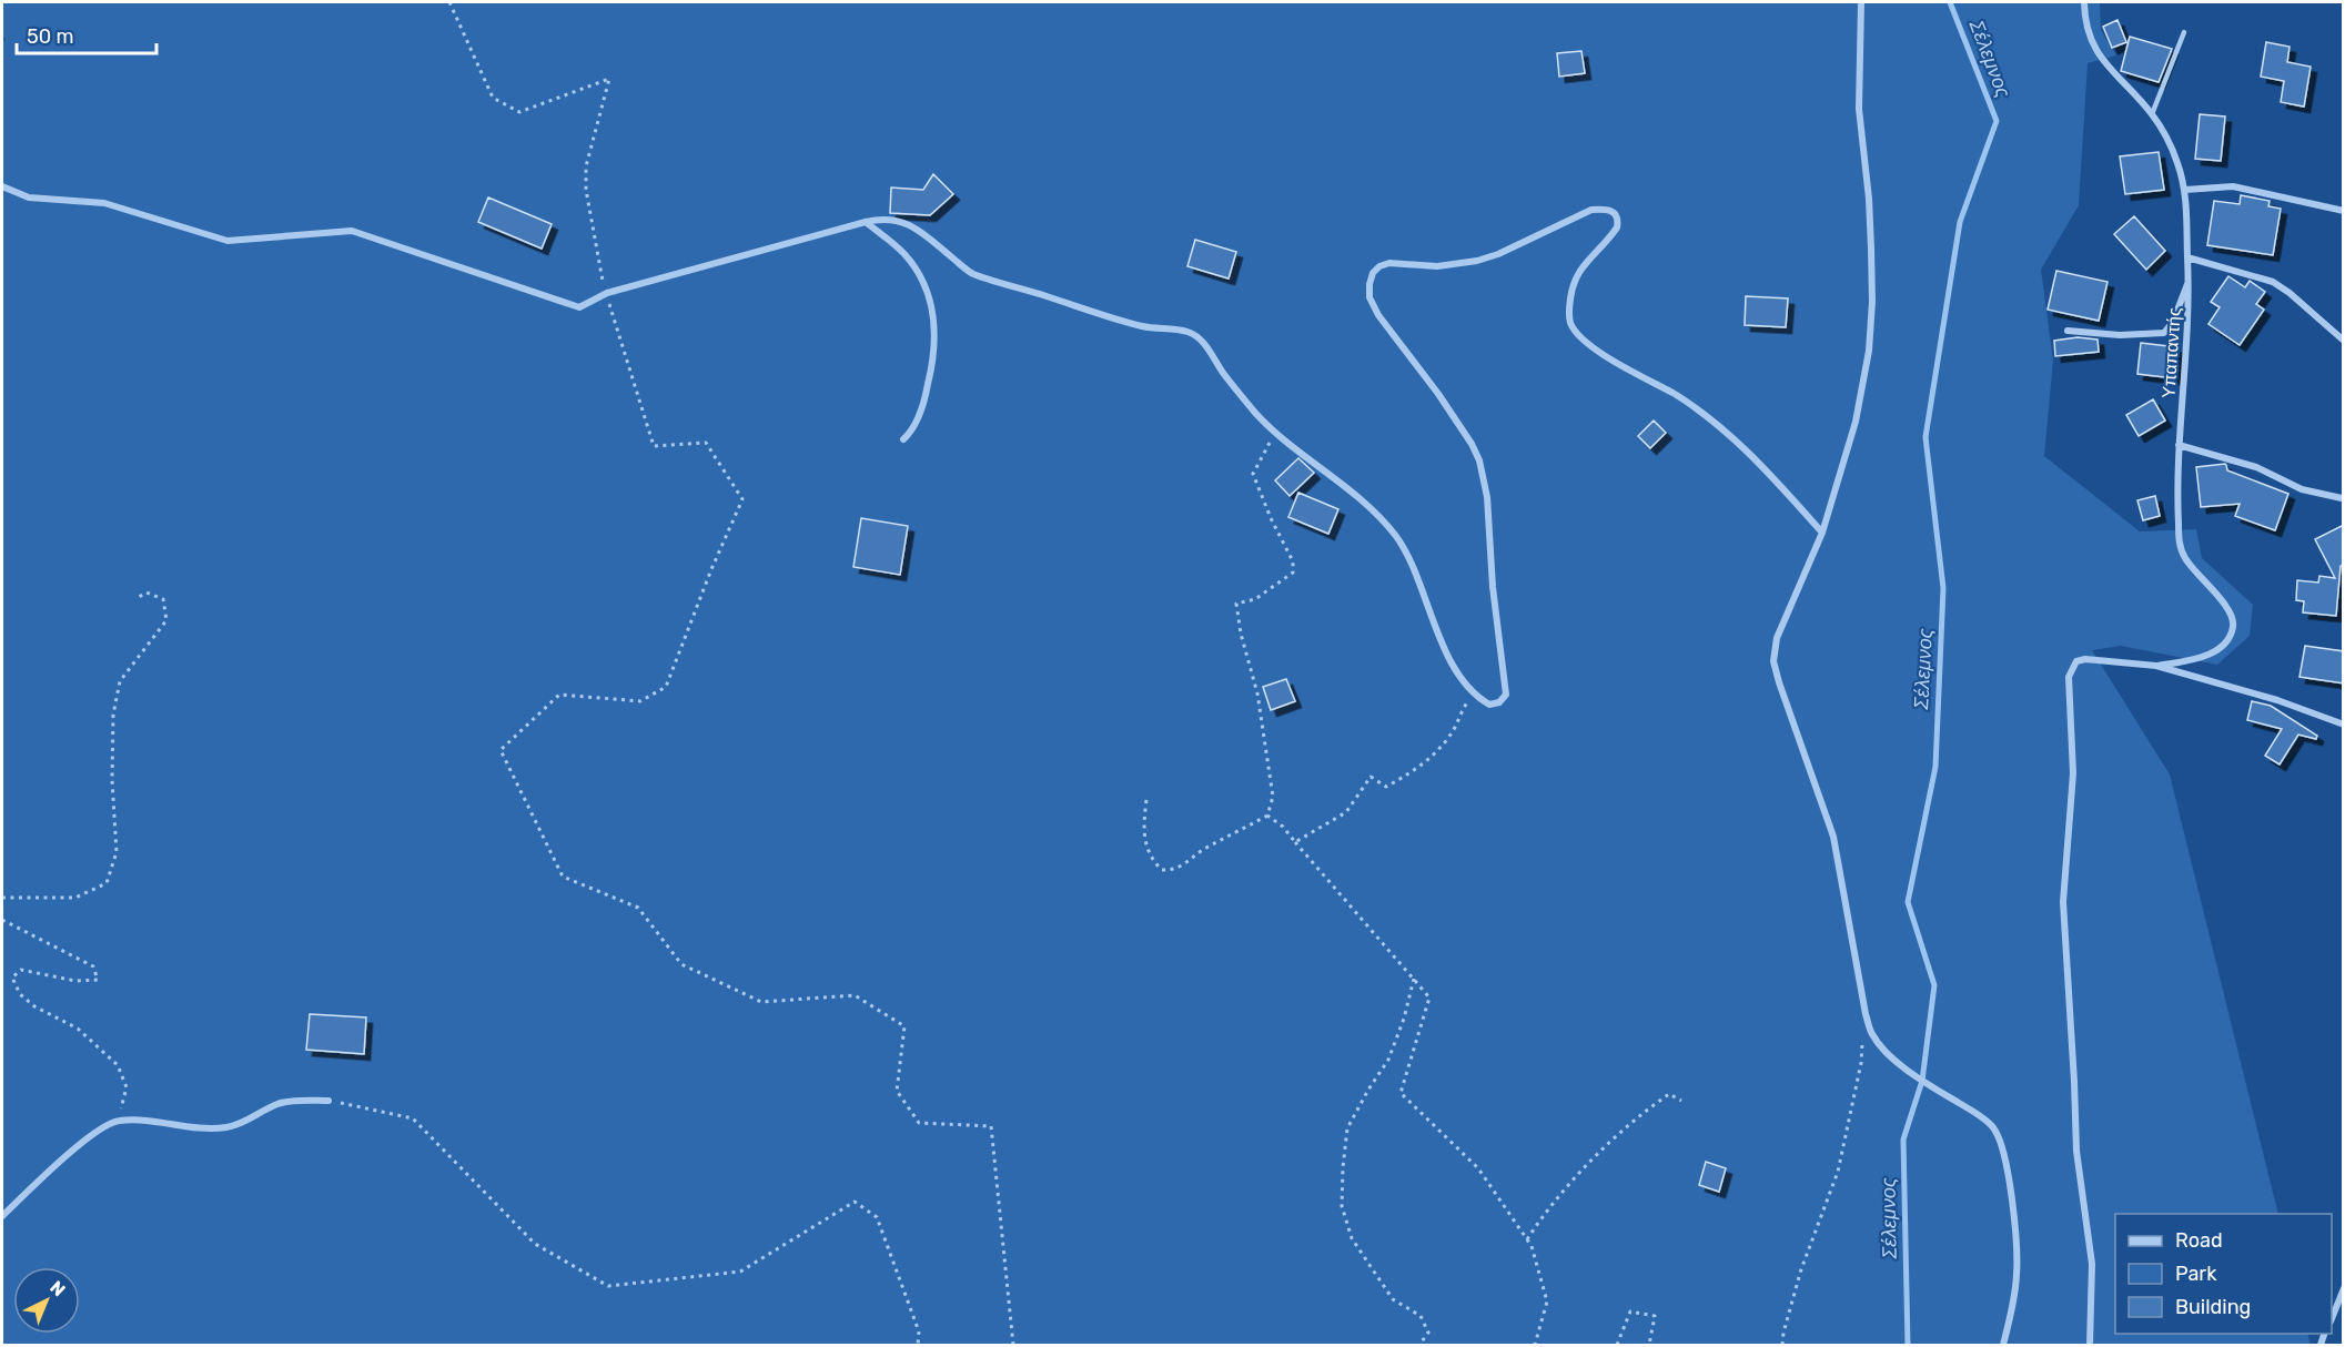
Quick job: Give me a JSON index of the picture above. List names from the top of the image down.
{
  "streets": {
    "street": ["Υπαπαντής"]
  },
  "water": ["Σέλεμνος"],
  "legend": ["Road", "Park", "Building"],
  "scale_bar": "50 m",
  "north": "top right"
}
